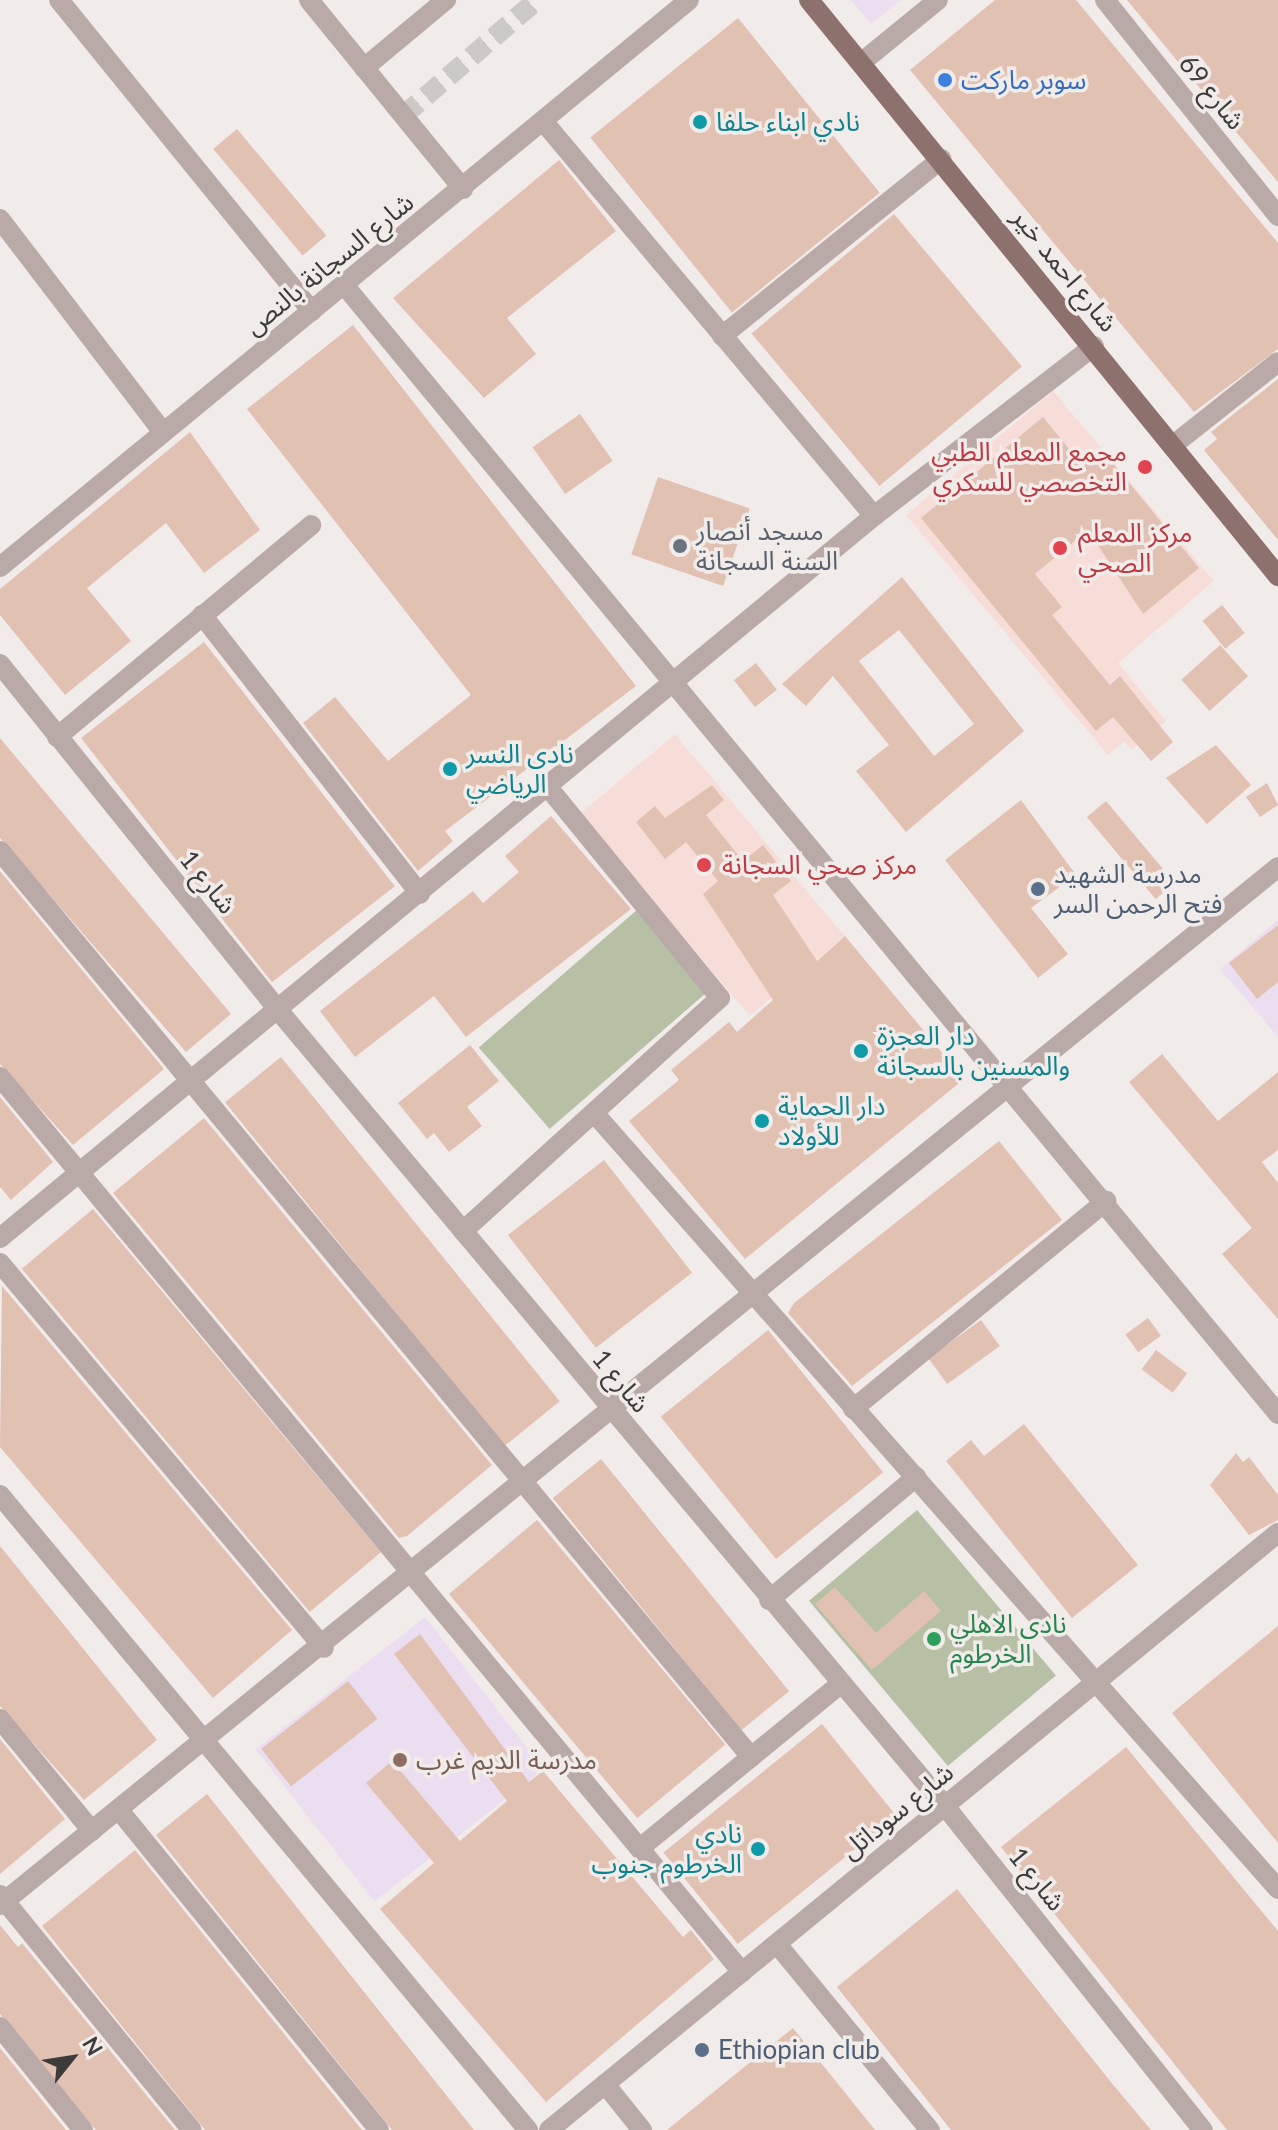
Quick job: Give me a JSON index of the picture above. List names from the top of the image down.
{
  "streets": {
    "main road": ["شارع احمد خير"],
    "street": [
      "شارع 69",
      "شارع السجانة بالنص",
      "شارع 1",
      "شارع سوداتل"
    ]
  },
  "crossings": [
    ["شارع 1", "شارع سوداتل"]
  ],
  "places": [
    "سوبر ماركت",
    "نادي ابناء حلفا",
    "مجمع المعلم الطبي التخصصي للسكري",
    "مسجد أنصار السنة السجانة",
    "مركز المعلم الصحي",
    "نادي النسر الرياضي",
    "مركز صحي السجانة",
    "مدرسة الشهيد فتح الرحمن السر",
    "دار العجزة والمسنين بالسجانة",
    "دار الحماية للأولاد",
    "نادي الاهلي الخرطوم",
    "مدرسة الديم غرب",
    "نادي الخرطوم جنوب",
    "Ethiopian club"
  ],
  "north": "top right"
}
